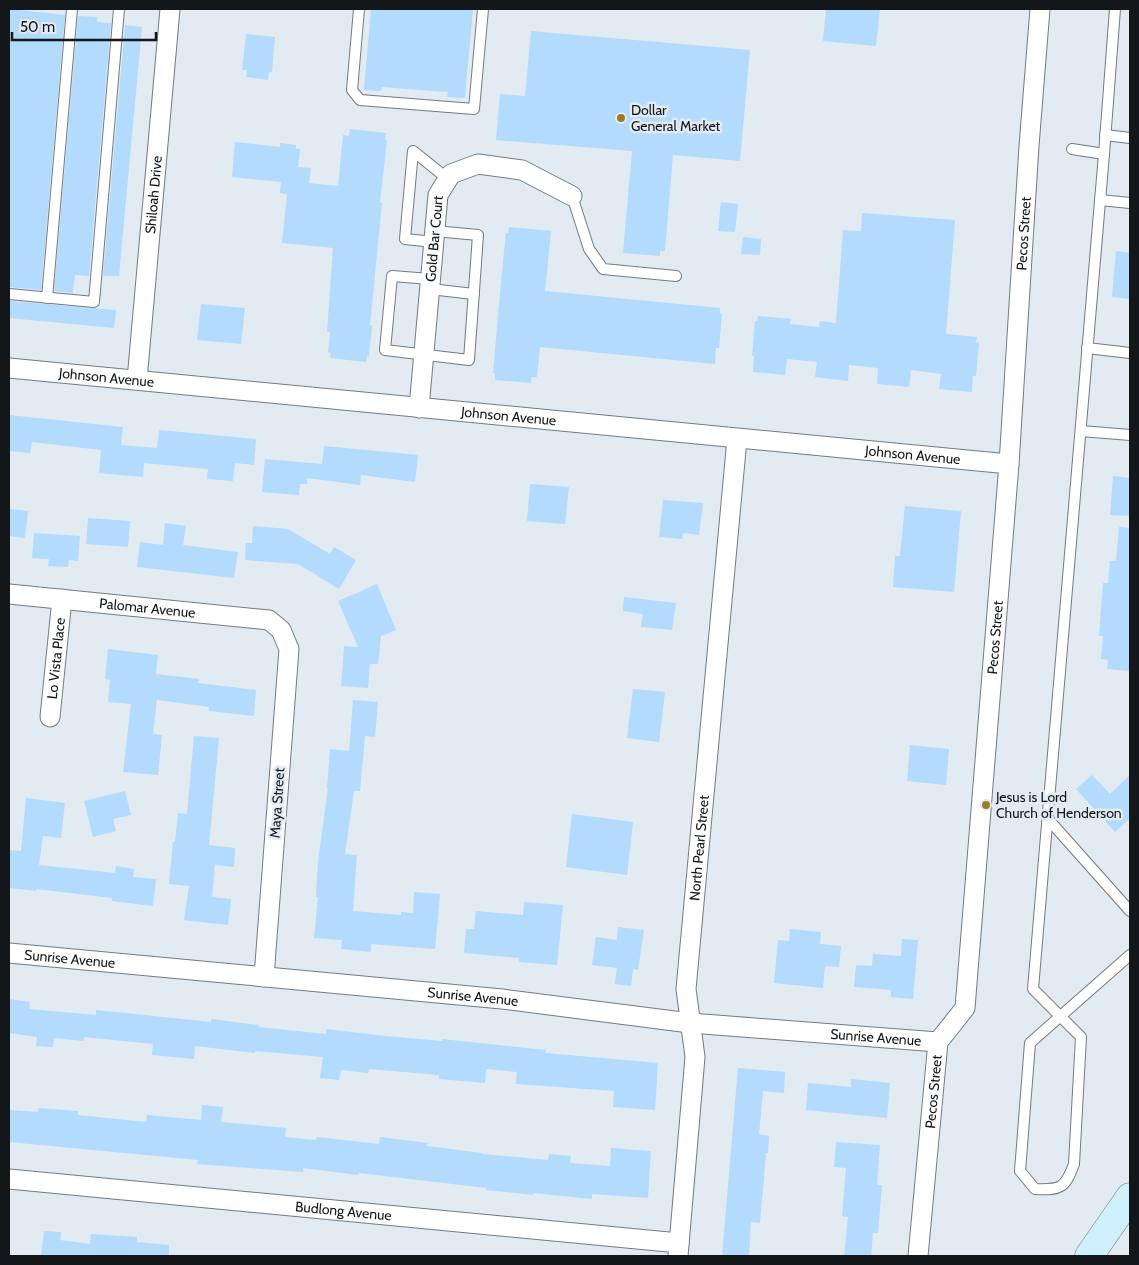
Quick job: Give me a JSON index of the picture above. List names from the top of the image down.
{
  "streets": {
    "street": [
      "Shiloah Drive",
      "Pecos Street",
      "Gold Bar Court",
      "Johnson Avenue",
      "Palomar Avenue",
      "Lo Vista Place",
      "Maya Street",
      "North Pearl Street",
      "Sunrise Avenue",
      "Budlong Avenue"
    ]
  },
  "crossings": [
    ["Shiloah Drive", "Johnson Avenue"],
    ["Pecos Street", "Johnson Avenue"],
    ["Pecos Street", "Sunrise Avenue"],
    ["Gold Bar Court", "Johnson Avenue"],
    ["Johnson Avenue", "North Pearl Street"],
    ["Palomar Avenue", "Lo Vista Place"],
    ["Palomar Avenue", "Maya Street"],
    ["Maya Street", "Sunrise Avenue"],
    ["North Pearl Street", "Sunrise Avenue"],
    ["North Pearl Street", "Budlong Avenue"]
  ],
  "places": ["Dollar General Market", "Jesus is Lord Church of Henderson"],
  "scale_bar": "50 m"
}
